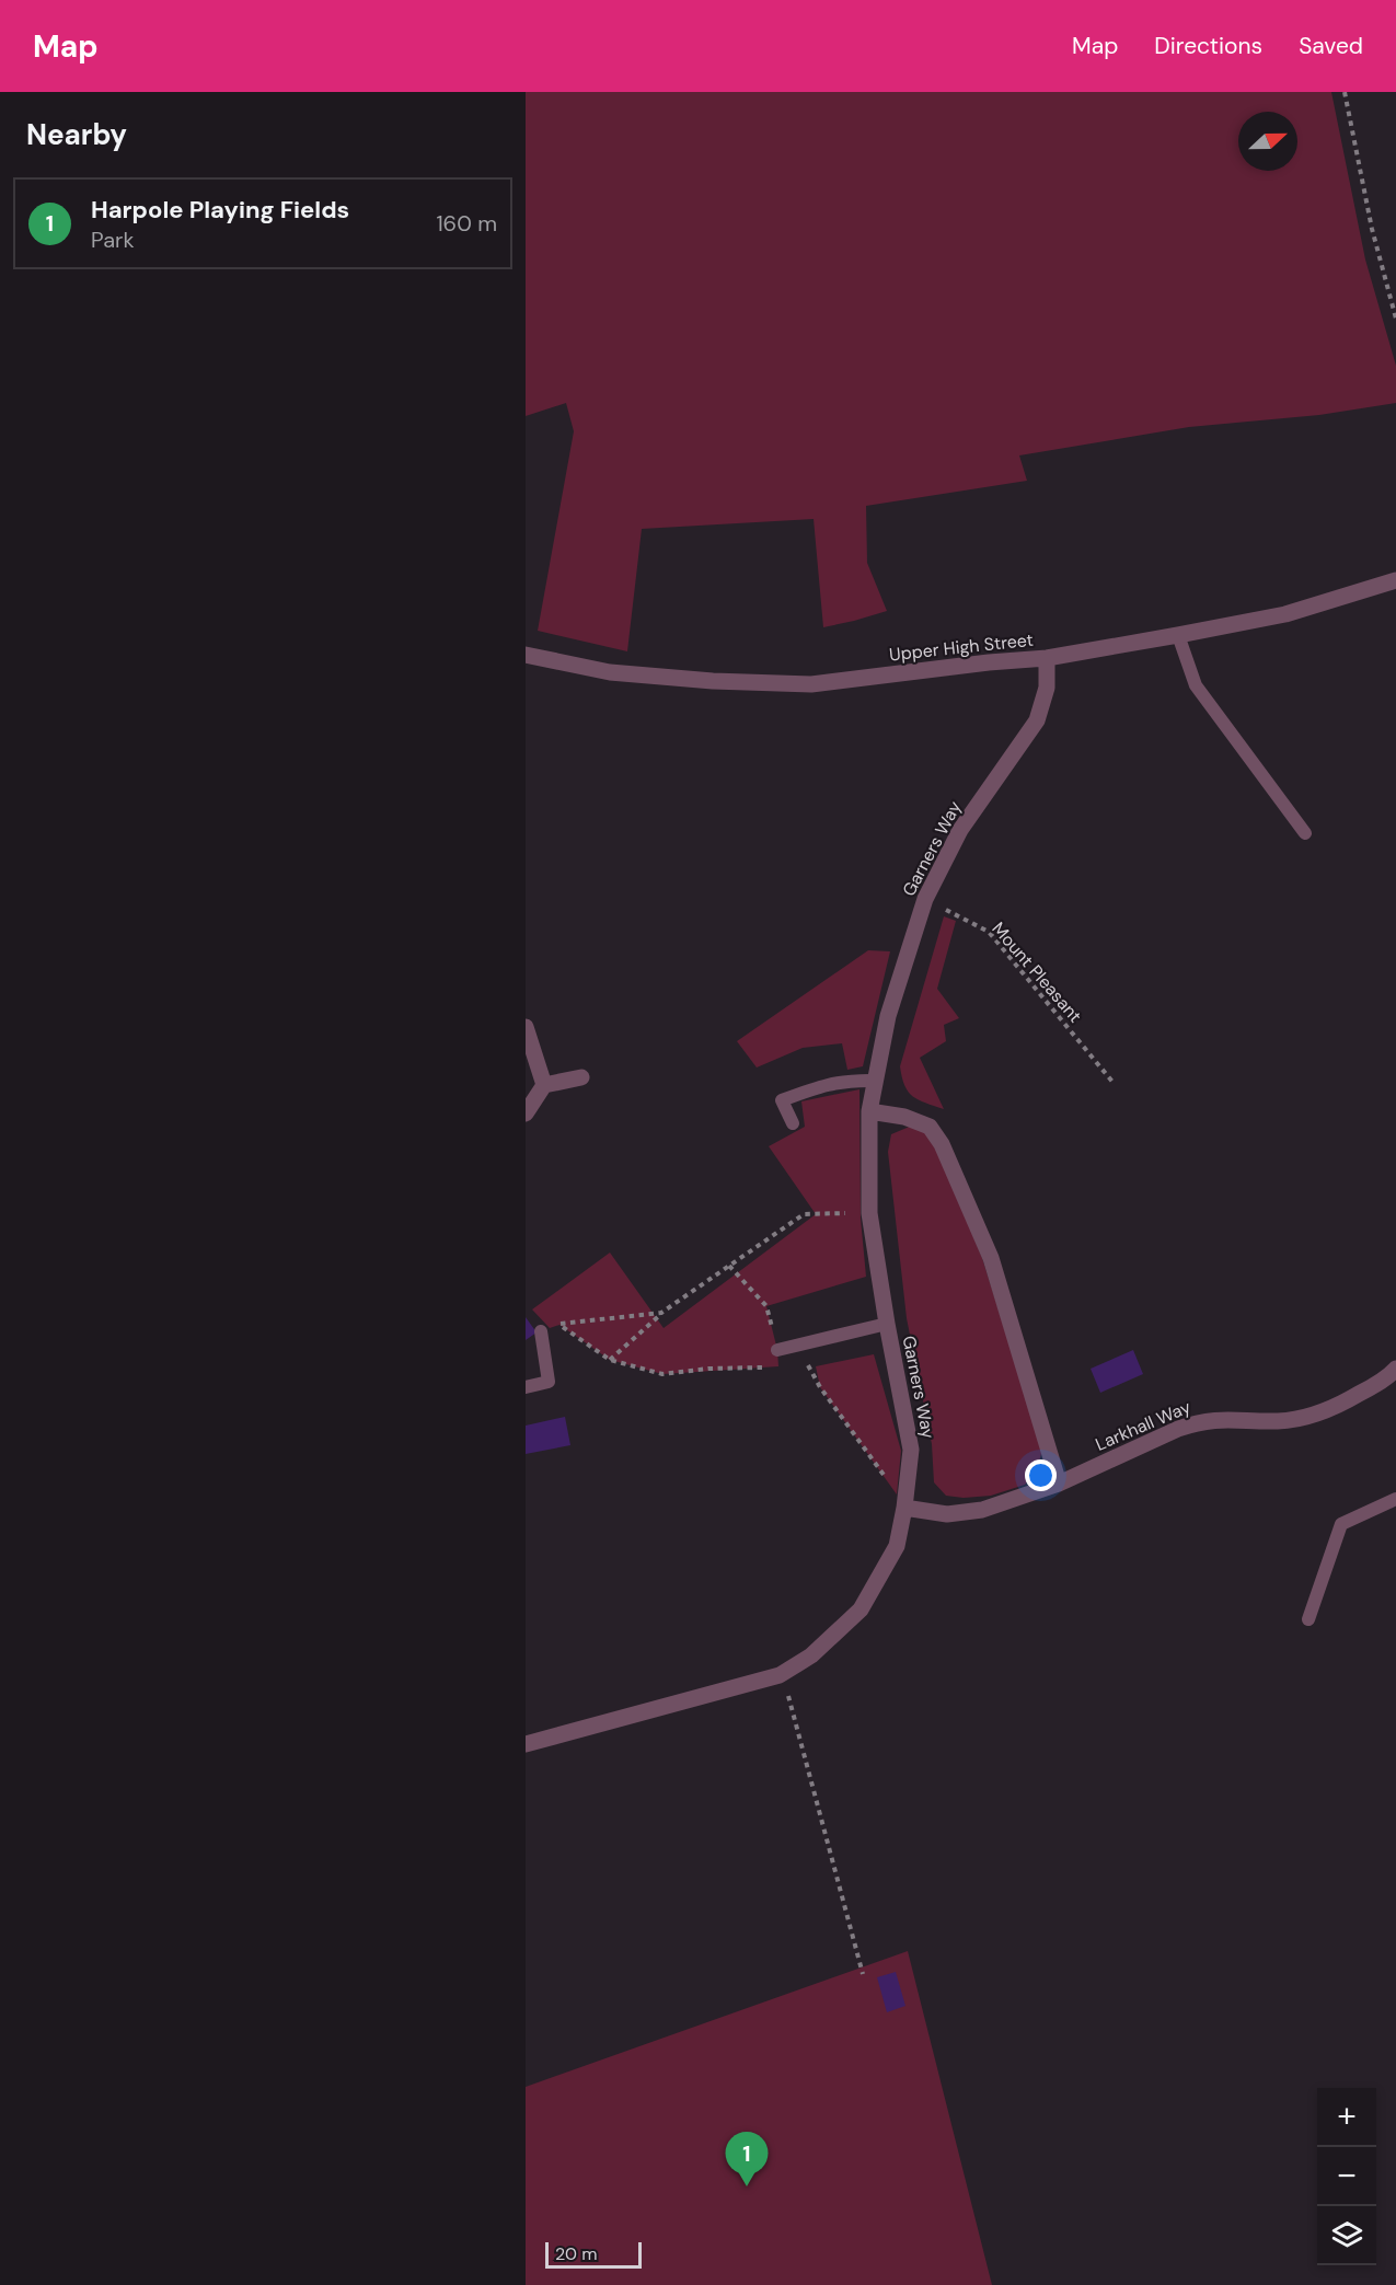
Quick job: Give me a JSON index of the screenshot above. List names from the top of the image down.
{
  "streets": {
    "street": ["Upper High Street", "Garners Way", "Larkhall Way"],
    "path": ["Mount Pleasant"]
  },
  "crossings": [
    ["Upper High Street", "Garners Way"],
    ["Garners Way", "Mount Pleasant"],
    ["Garners Way", "Larkhall Way"]
  ],
  "scale_bar": "20 m",
  "north": "right",
  "page": {
    "header": "Map",
    "nav": ["Map", "Directions", "Saved"],
    "heading": "Nearby",
    "list": [
      {
        "mark": "1",
        "name": "Harpole Playing Fields",
        "note": "Park",
        "value": "160 m"
      }
    ],
    "map_buttons": ["+", "−"],
    "pins": "1",
    "scale": "20 m"
  }
}
